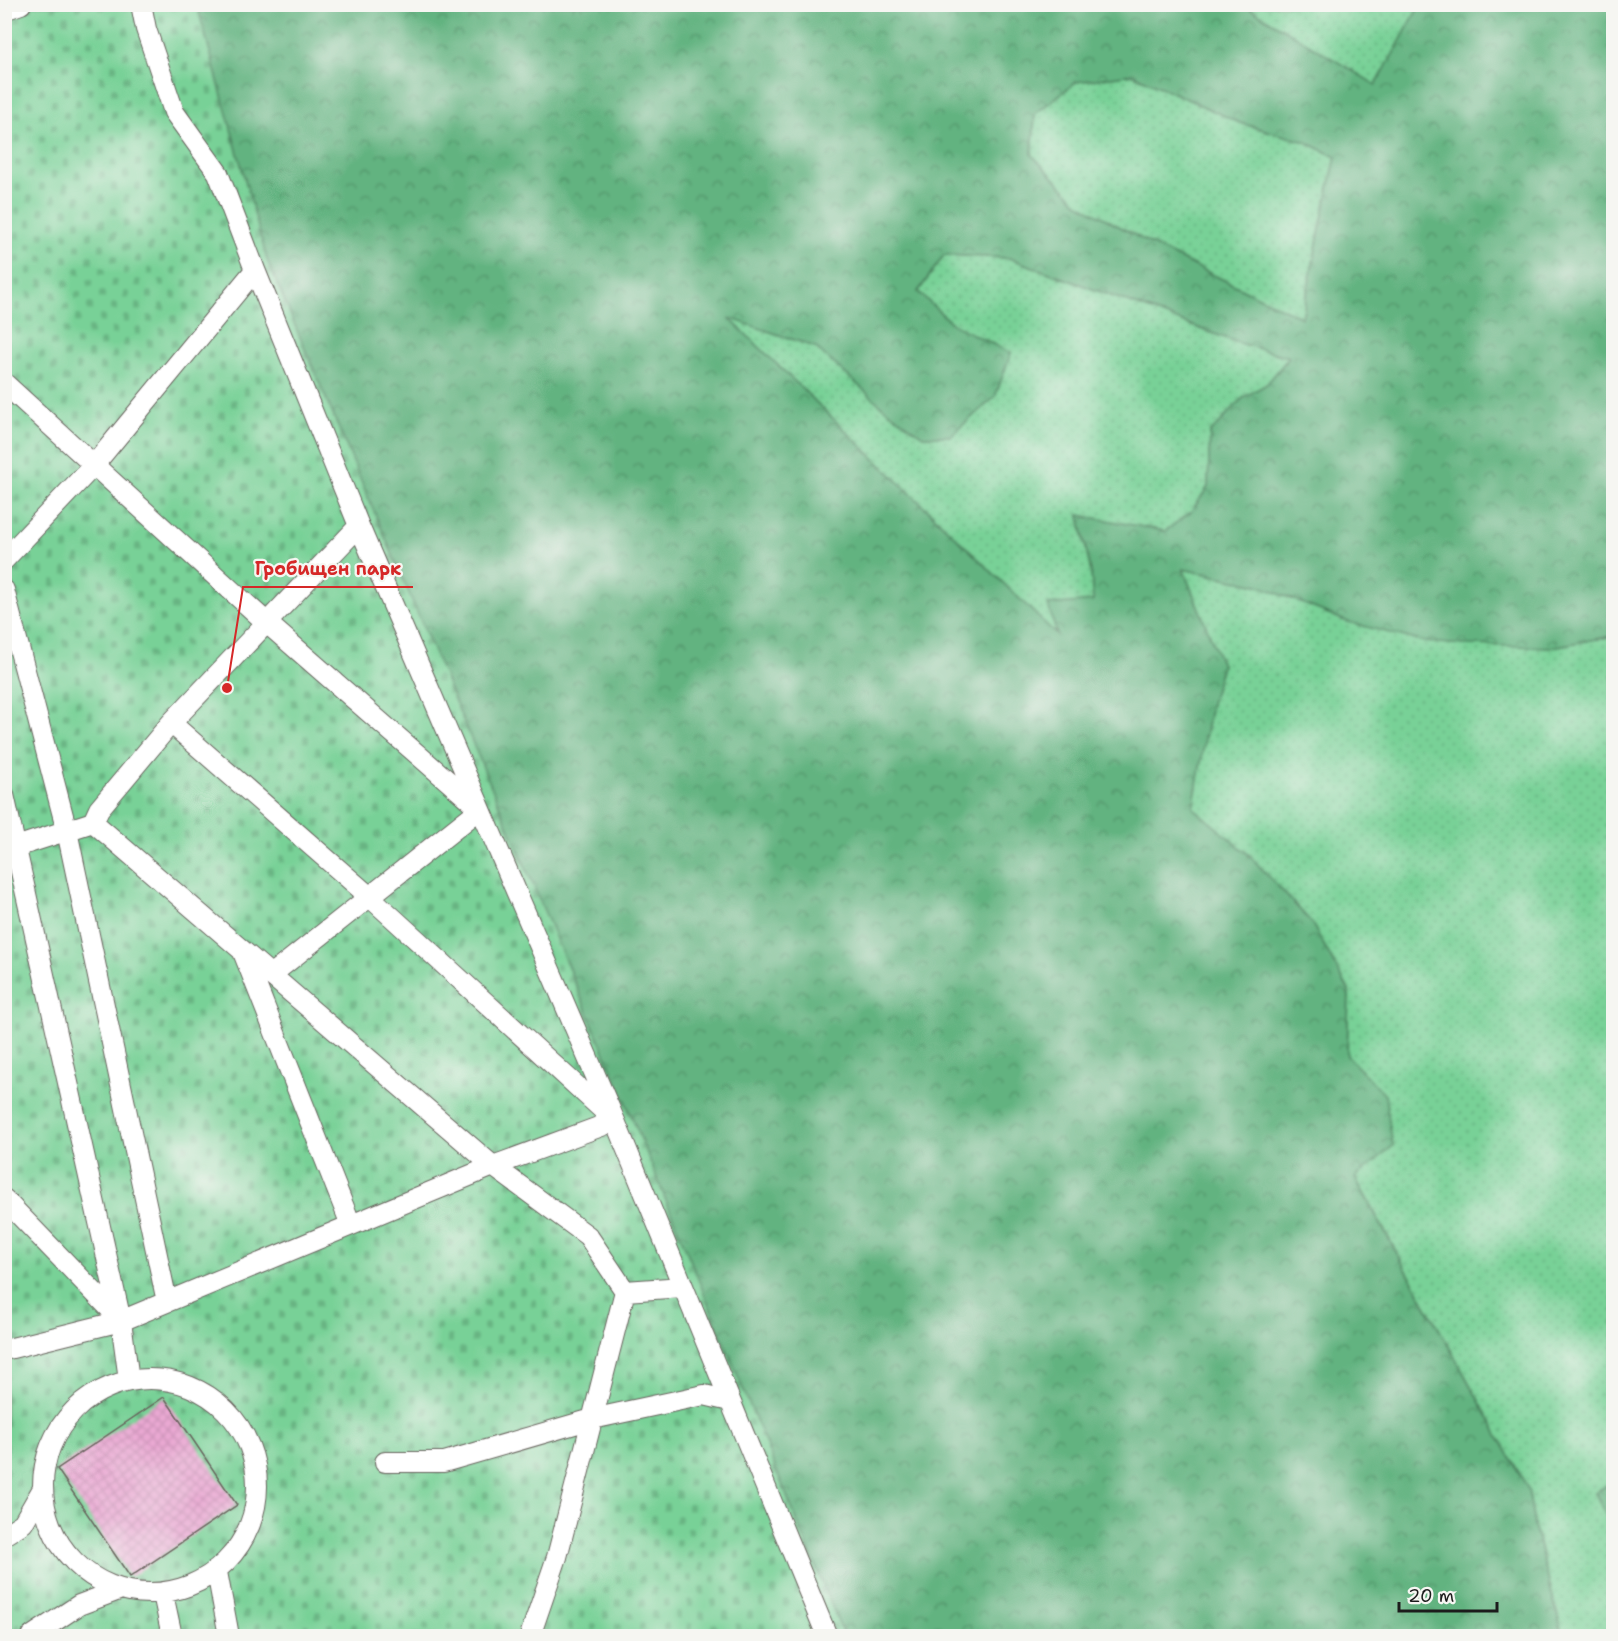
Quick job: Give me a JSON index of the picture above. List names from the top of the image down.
{
  "places": ["Гробищен парк"],
  "scale_bar": "20 m"
}
